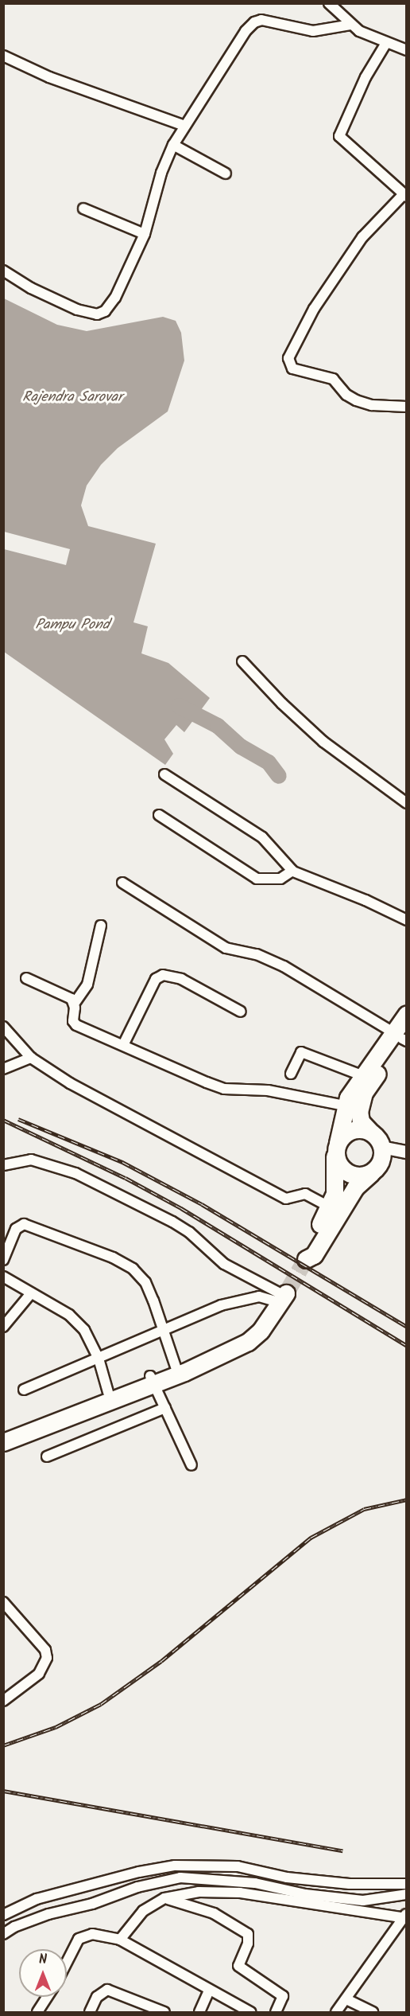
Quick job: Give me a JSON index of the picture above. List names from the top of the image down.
{
  "water": ["Rajendra Sarovar", "Pampu Pond"],
  "north": "top"
}
